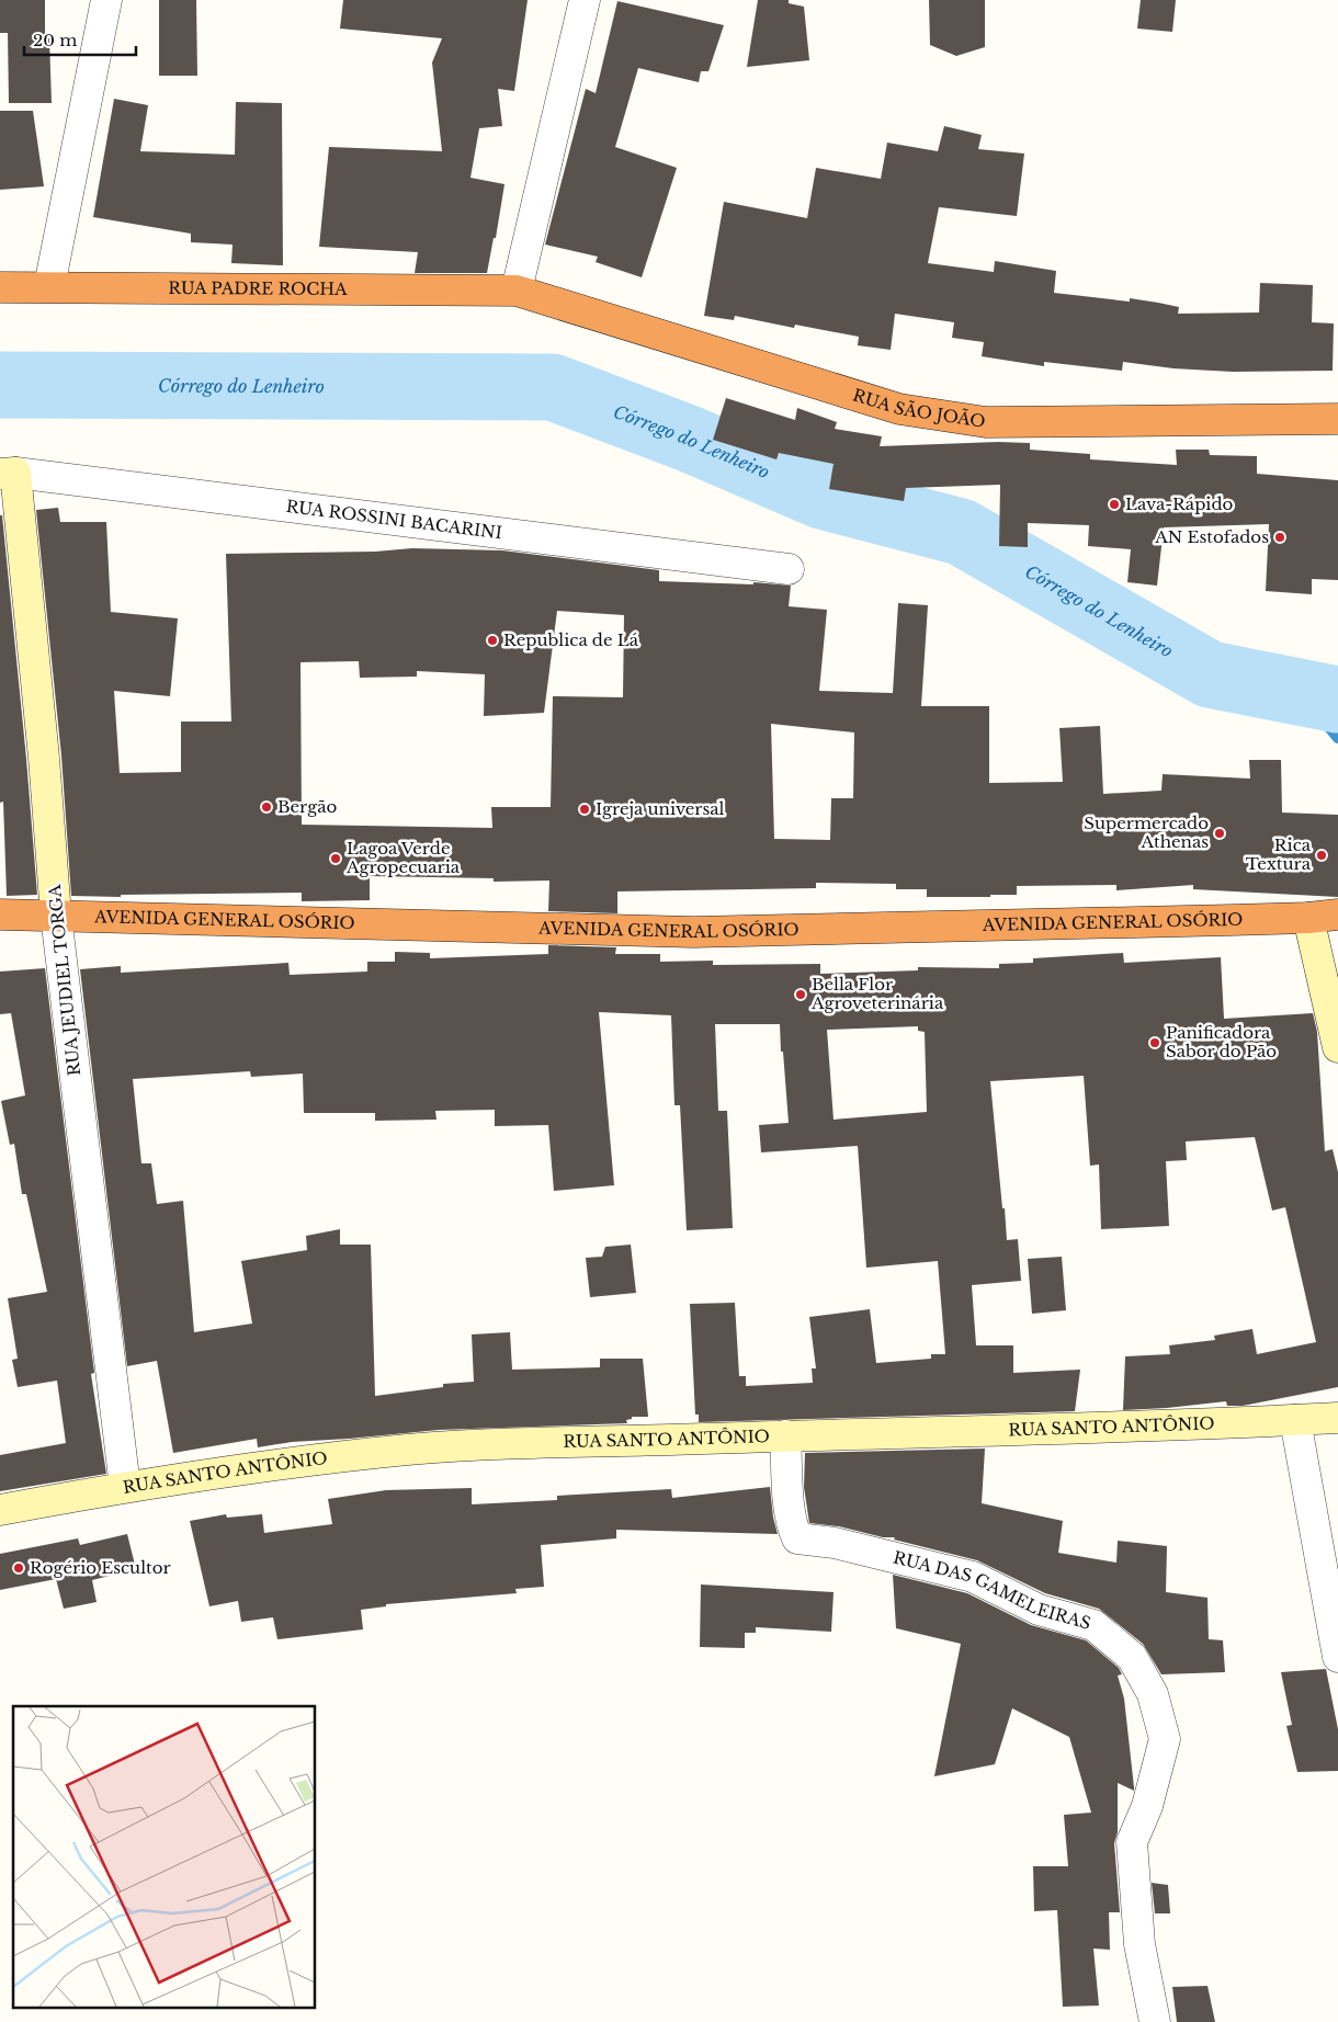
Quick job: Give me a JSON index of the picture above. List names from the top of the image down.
{
  "streets": {
    "highway": ["RUA PADRE ROCHA", "RUA SÃO JOÃO", "AVENIDA GENERAL OSÓRIO"],
    "street": [
      "RUA ROSSINI BACARINI",
      "RUA JEUDIEL TORGA",
      "RUA SANTO ANTÔNIO",
      "RUA DAS GAMELEIRAS"
    ]
  },
  "crossings": [
    ["RUA PADRE ROCHA", "RUA SÃO JOÃO"],
    ["RUA ROSSINI BACARINI", "RUA JEUDIEL TORGA"],
    ["AVENIDA GENERAL OSÓRIO", "RUA JEUDIEL TORGA"],
    ["RUA JEUDIEL TORGA", "RUA SANTO ANTÔNIO"],
    ["RUA SANTO ANTÔNIO", "RUA DAS GAMELEIRAS"]
  ],
  "water": ["Córrego do Lenheiro"],
  "places": [
    "Lava-Rápido",
    "AN Estofados",
    "Republica de Lá",
    "Bergão",
    "Igreja universal",
    "Supermercado Athenas",
    "Rica Textura",
    "Lagoa Verde Agropecuaria",
    "Bella Flor Agroveterinária",
    "Panificadora Sabor do Pão",
    "Rogério Escultor"
  ],
  "scale_bar": "20 m"
}
